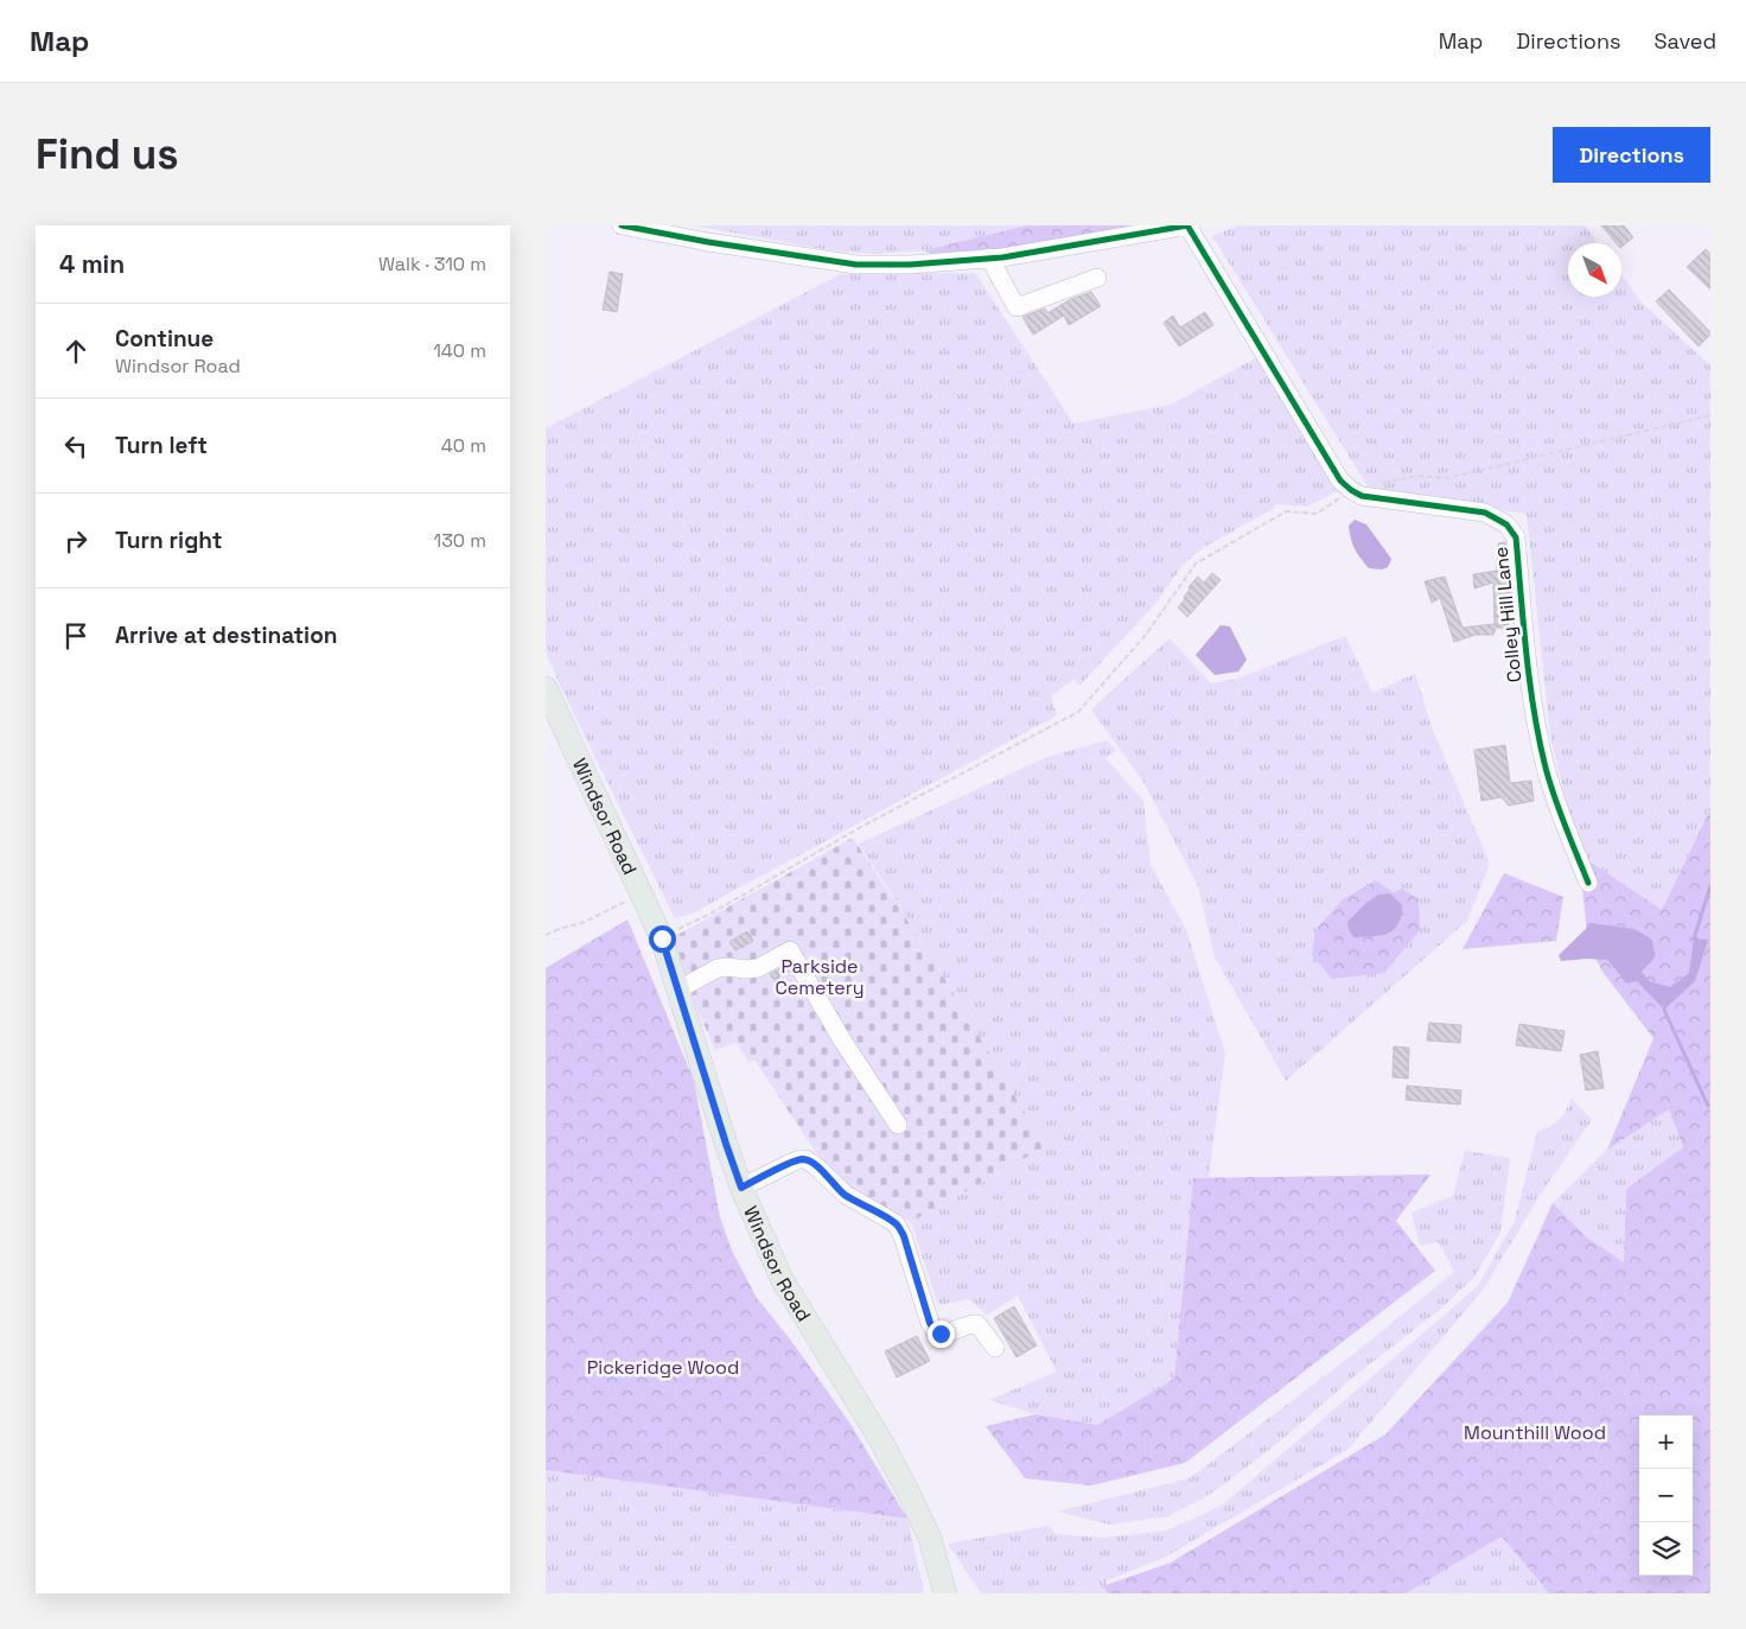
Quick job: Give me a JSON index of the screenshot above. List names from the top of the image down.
{
  "streets": {
    "main road": ["Windsor Road"],
    "street": ["Colley Hill Lane"]
  },
  "parks": ["Parkside Cemetery", "Pickeridge Wood", "Mounthill Wood"],
  "north": "bottom right",
  "page": {
    "header": "Map",
    "nav": ["Map", "Directions", "Saved"],
    "buttons": "Directions",
    "title": "Find us",
    "heading": ["4 min", "Walk · 310 m"],
    "list": [
      ["Continue", "Windsor Road", "140 m"],
      ["Turn left", "40 m"],
      ["Turn right", "130 m"],
      "Arrive at destination"
    ],
    "map_buttons": ["+", "−"]
  }
}
